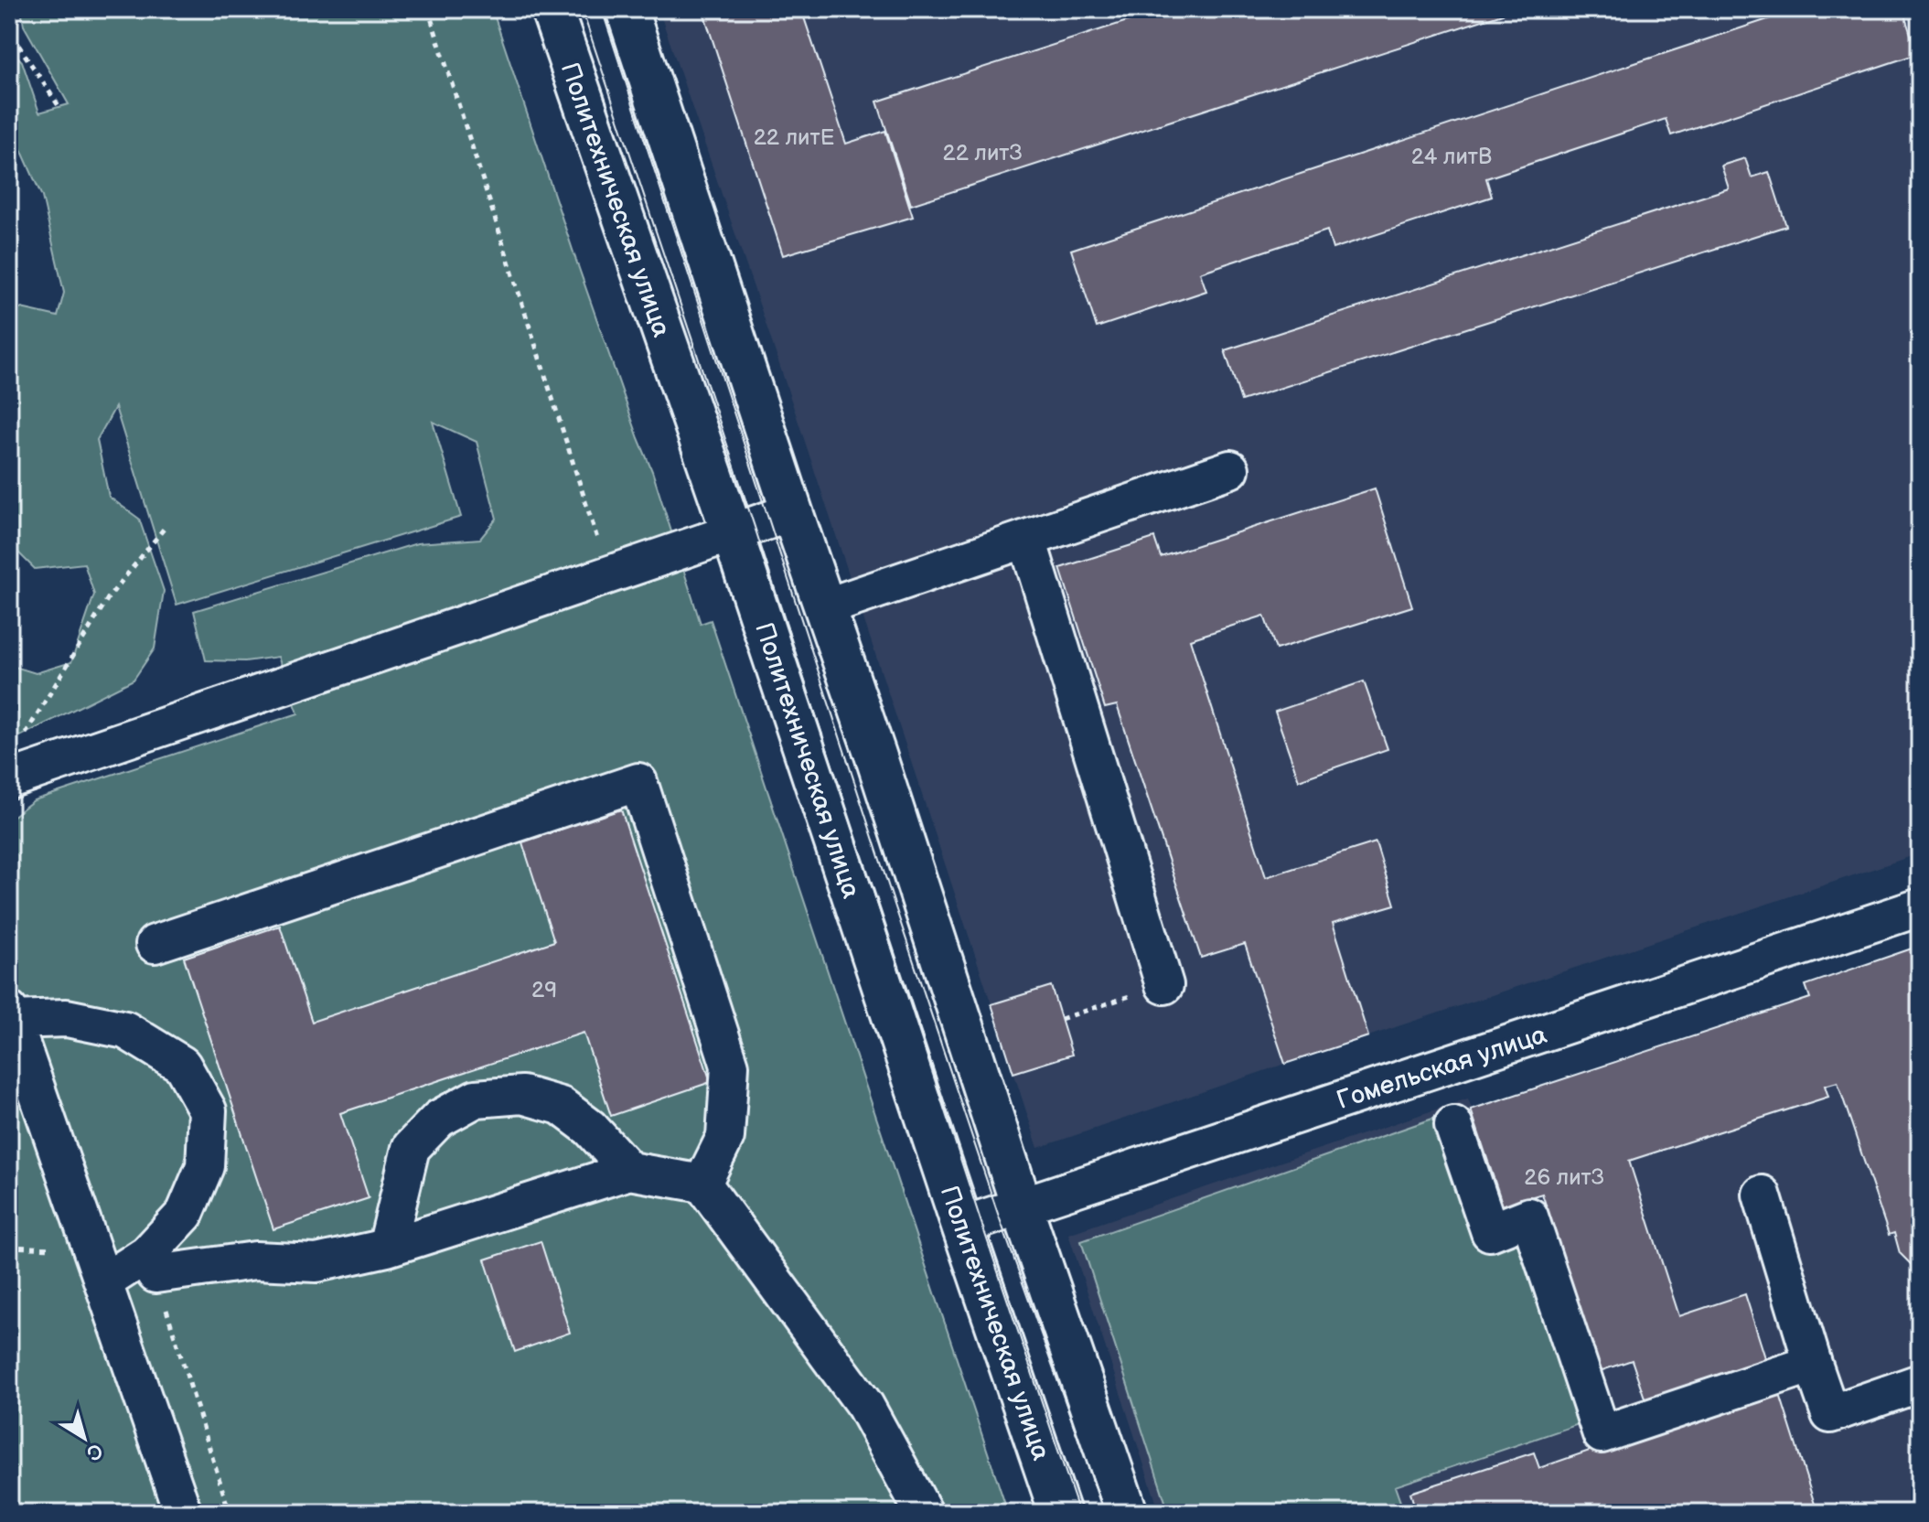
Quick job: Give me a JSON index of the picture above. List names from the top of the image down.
{
  "streets": {
    "main road": ["Политехническая улица"],
    "street": ["Гомельская улица"]
  },
  "crossings": [
    ["Политехническая улица", "Гомельская улица"]
  ],
  "house_numbers": [
    "22 литЕ",
    "22 литЗ",
    "24 литВ",
    "29",
    "26 литЗ"
  ],
  "north": "bottom right"
}
